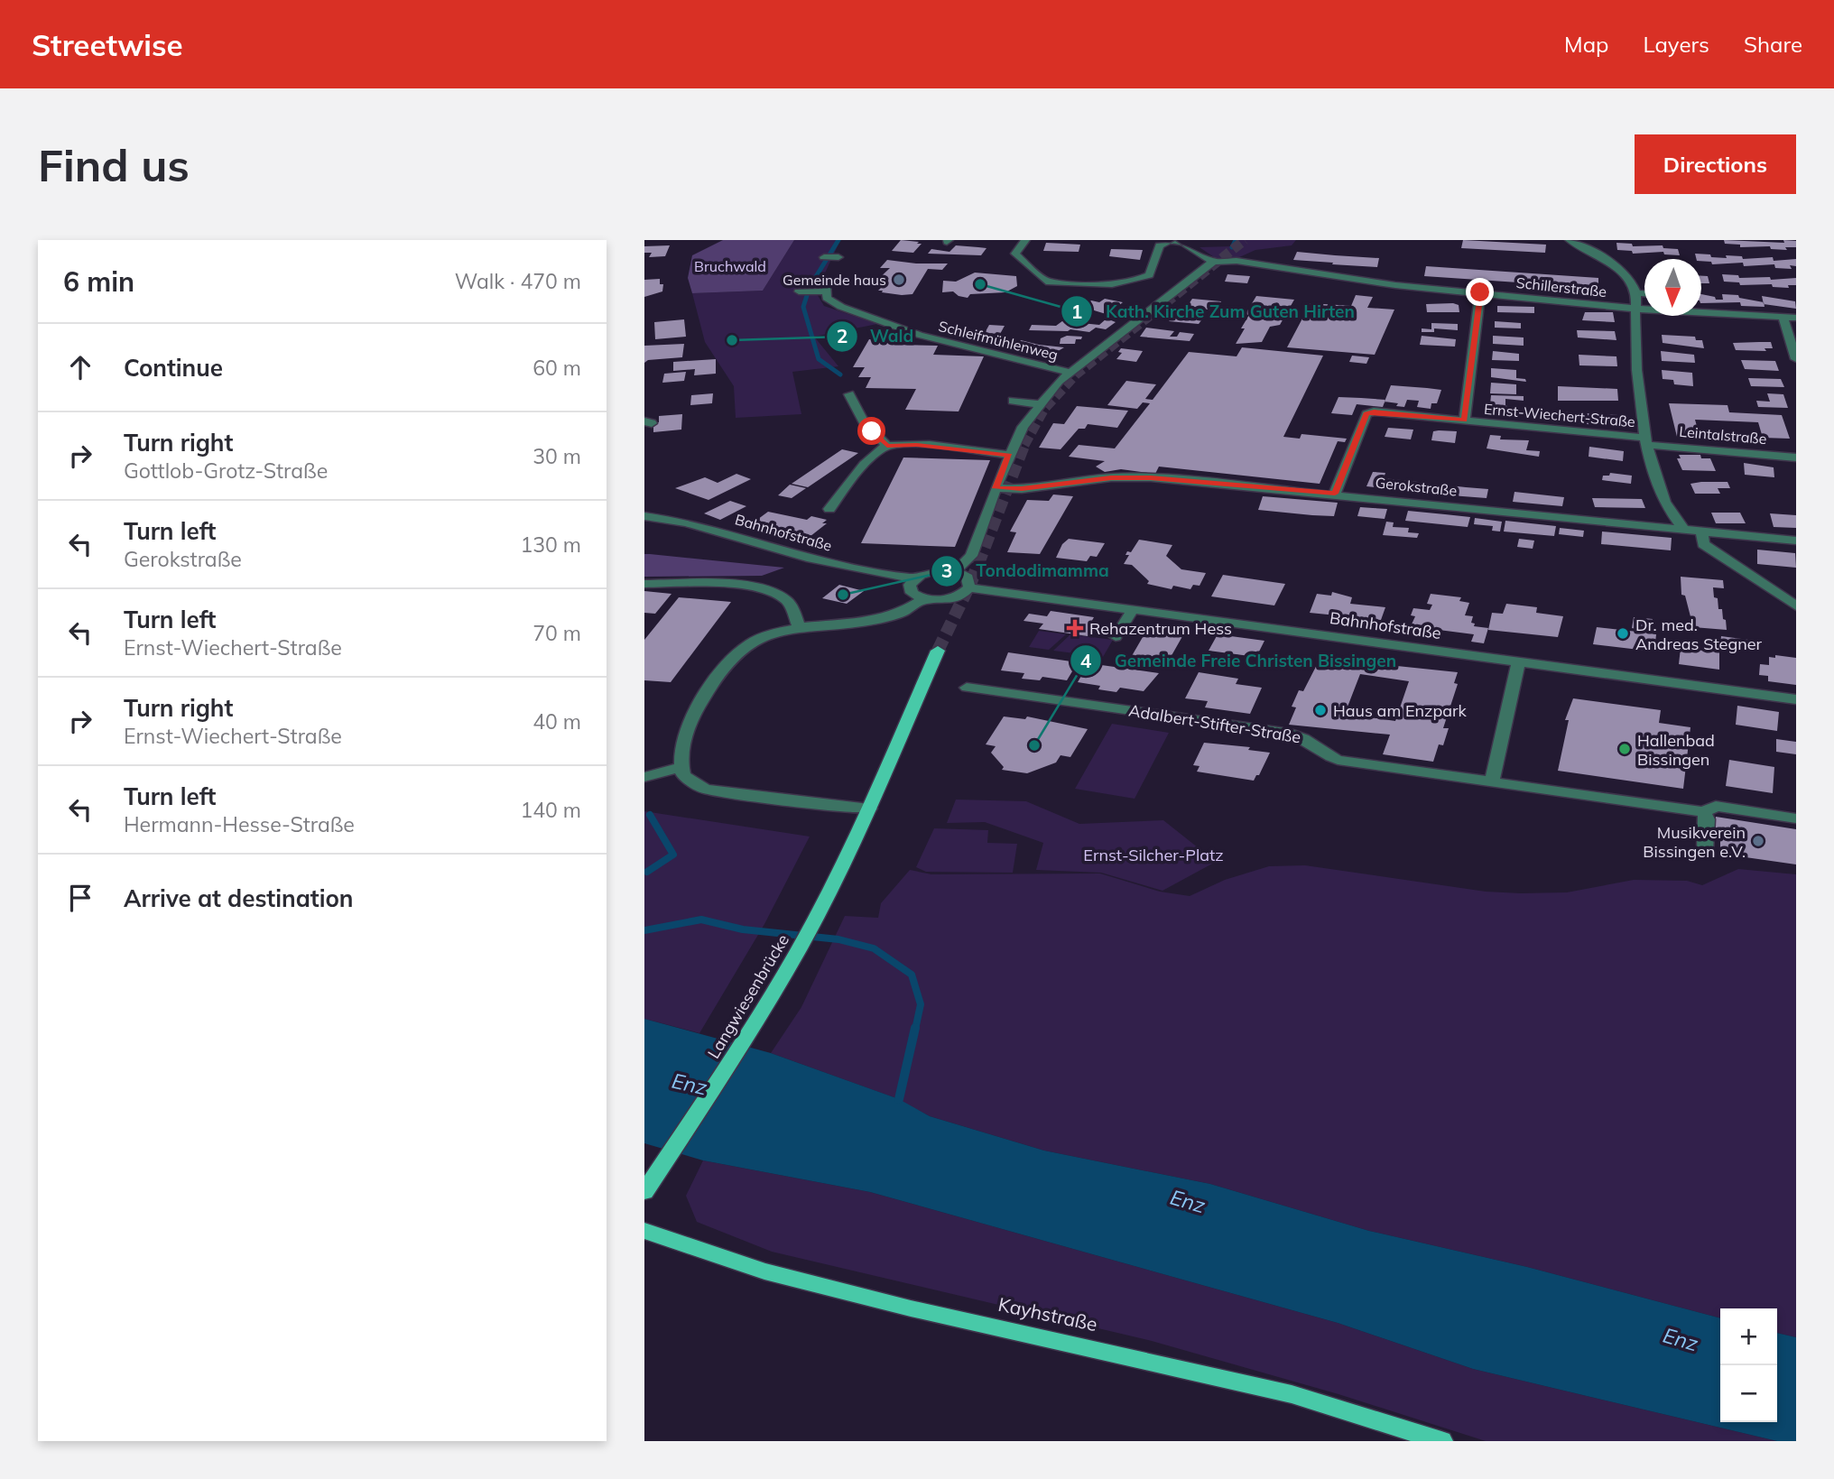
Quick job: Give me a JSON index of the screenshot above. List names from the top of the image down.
{
  "streets": {
    "main road": ["Langwiesenbrücke", "Kayhstraße"],
    "street": [
      "Schillerstraße",
      "Schleifmühlenweg",
      "Ernst-Wiechert-Straße",
      "Leintalstraße",
      "Gerokstraße",
      "Bahnhofstraße",
      "Adalbert-Stifter-Straße"
    ]
  },
  "crossings": [
    ["Ernst-Wiechert-Straße", "Leintalstraße"],
    ["Ernst-Wiechert-Straße", "Gerokstraße"]
  ],
  "water": ["Enz"],
  "parks": ["Bruchwald", "Ernst-Silcher-Platz"],
  "places": {
    "other": [
      "Gemeinde haus",
      "Kath. Kirche Zum Guten Hirten",
      "Wald",
      "Tondodimamma",
      "Dr. med. Andreas Stegner",
      "Haus am Enzpark",
      "Gemeinde Freie Christen Bissingen",
      "Hallenbad Bissingen",
      "Musikverein Bissingen e.V."
    ],
    "health": ["Rehazentrum Hess"]
  },
  "north": "bottom",
  "page": {
    "header": "Streetwise",
    "nav": ["Map", "Layers", "Share"],
    "buttons": "Directions",
    "title": "Find us",
    "heading": ["6 min", "Walk · 470 m"],
    "list": [
      ["Continue", "60 m"],
      ["Turn right", "Gottlob-Grotz-Straße", "30 m"],
      ["Turn left", "Gerokstraße", "130 m"],
      ["Turn left", "Ernst-Wiechert-Straße", "70 m"],
      ["Turn right", "Ernst-Wiechert-Straße", "40 m"],
      ["Turn left", "Hermann-Hesse-Straße", "140 m"],
      "Arrive at destination"
    ],
    "map_buttons": ["+", "−"]
  }
}
